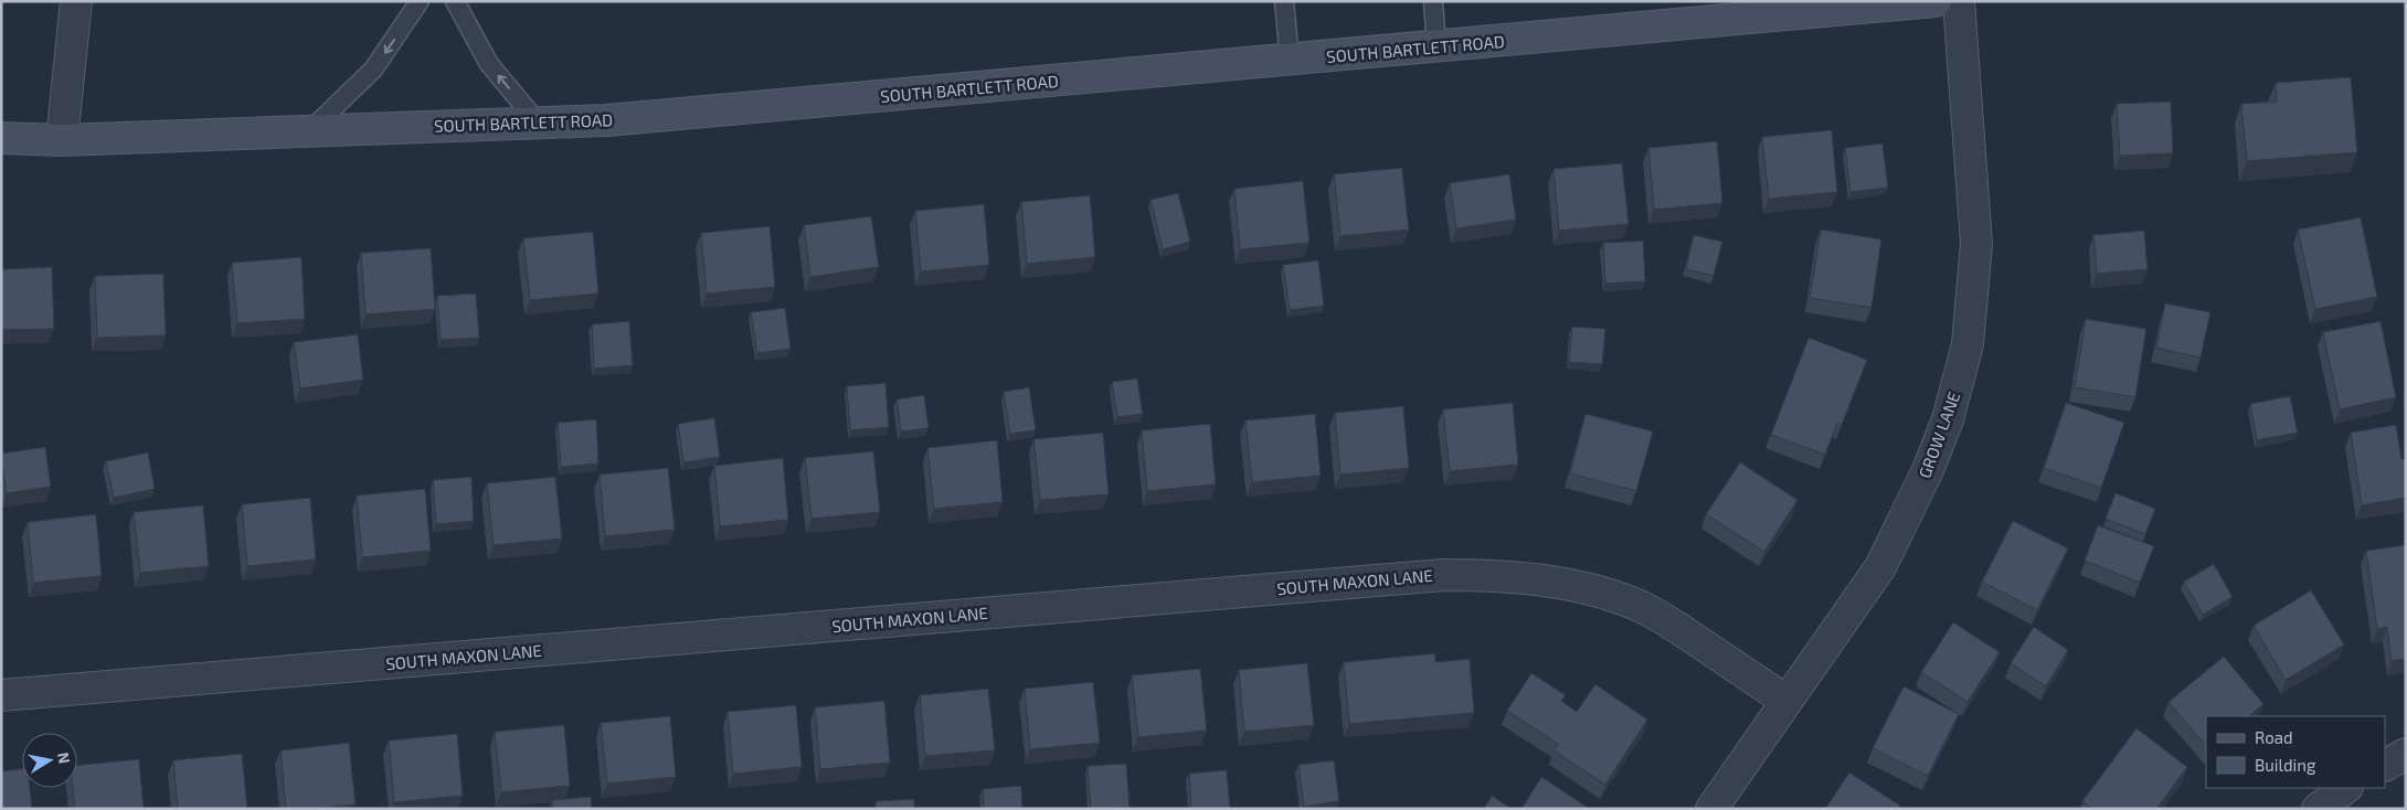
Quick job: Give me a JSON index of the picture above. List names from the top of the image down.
{
  "streets": {
    "main road": ["SOUTH BARTLETT ROAD"],
    "street": ["GROW LANE", "SOUTH MAXON LANE"]
  },
  "crossings": [
    ["GROW LANE", "SOUTH MAXON LANE"]
  ],
  "legend": ["Road", "Building"],
  "north": "right"
}
